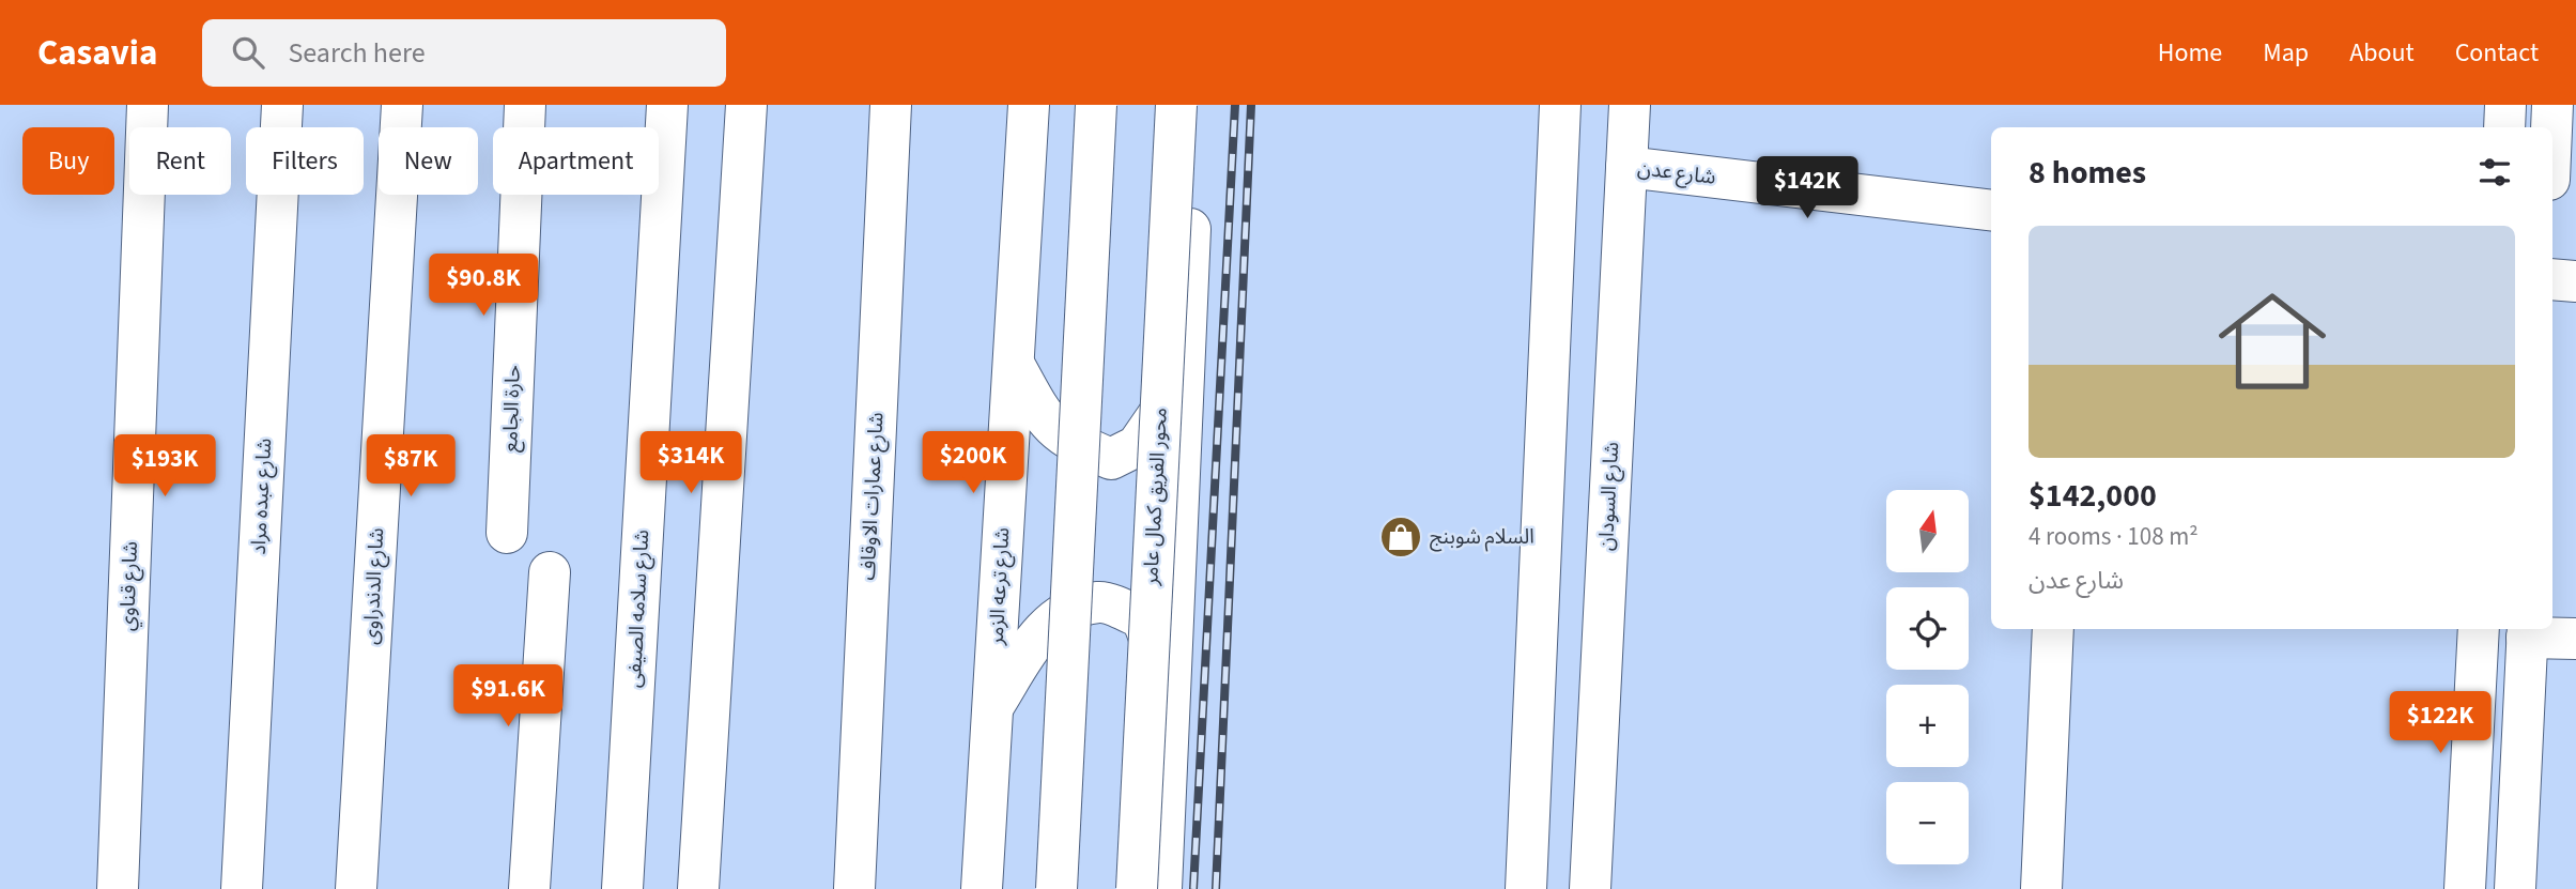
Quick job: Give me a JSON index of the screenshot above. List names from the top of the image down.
{
  "streets": {
    "main road": [
      "شارع عدن",
      "حارة الجامع",
      "شارع عبده مراد",
      "شارع عمارات الاوقاف",
      "محور الفريق كمال عامر",
      "شارع السودان",
      "شارع قناوي",
      "شارع الدندراوى",
      "شارع ترعه الزمر",
      "شارع سلامه الصيفى"
    ]
  },
  "crossings": [
    ["شارع عدن", "شارع السودان"]
  ],
  "places": {
    "shop": ["السلام شوبنج"]
  },
  "north": "top",
  "page": {
    "header": "Casavia",
    "search": "Search here",
    "nav": [
      "Home",
      "Map",
      "About",
      "Contact"
    ],
    "chip": [
      "Buy",
      "Rent",
      "Filters",
      "New",
      "Apartment"
    ],
    "heading": "8 homes",
    "price": [
      "$142K",
      "$90.8K",
      "$314K",
      "$200K",
      "$193K",
      "$87K",
      "$91.6K",
      "$122K"
    ],
    "list": [
      {
        "name": "$142,000",
        "note": "4 rooms · 108 m² · شارع عدن"
      }
    ],
    "map_buttons": ["+", "−"]
  }
}
